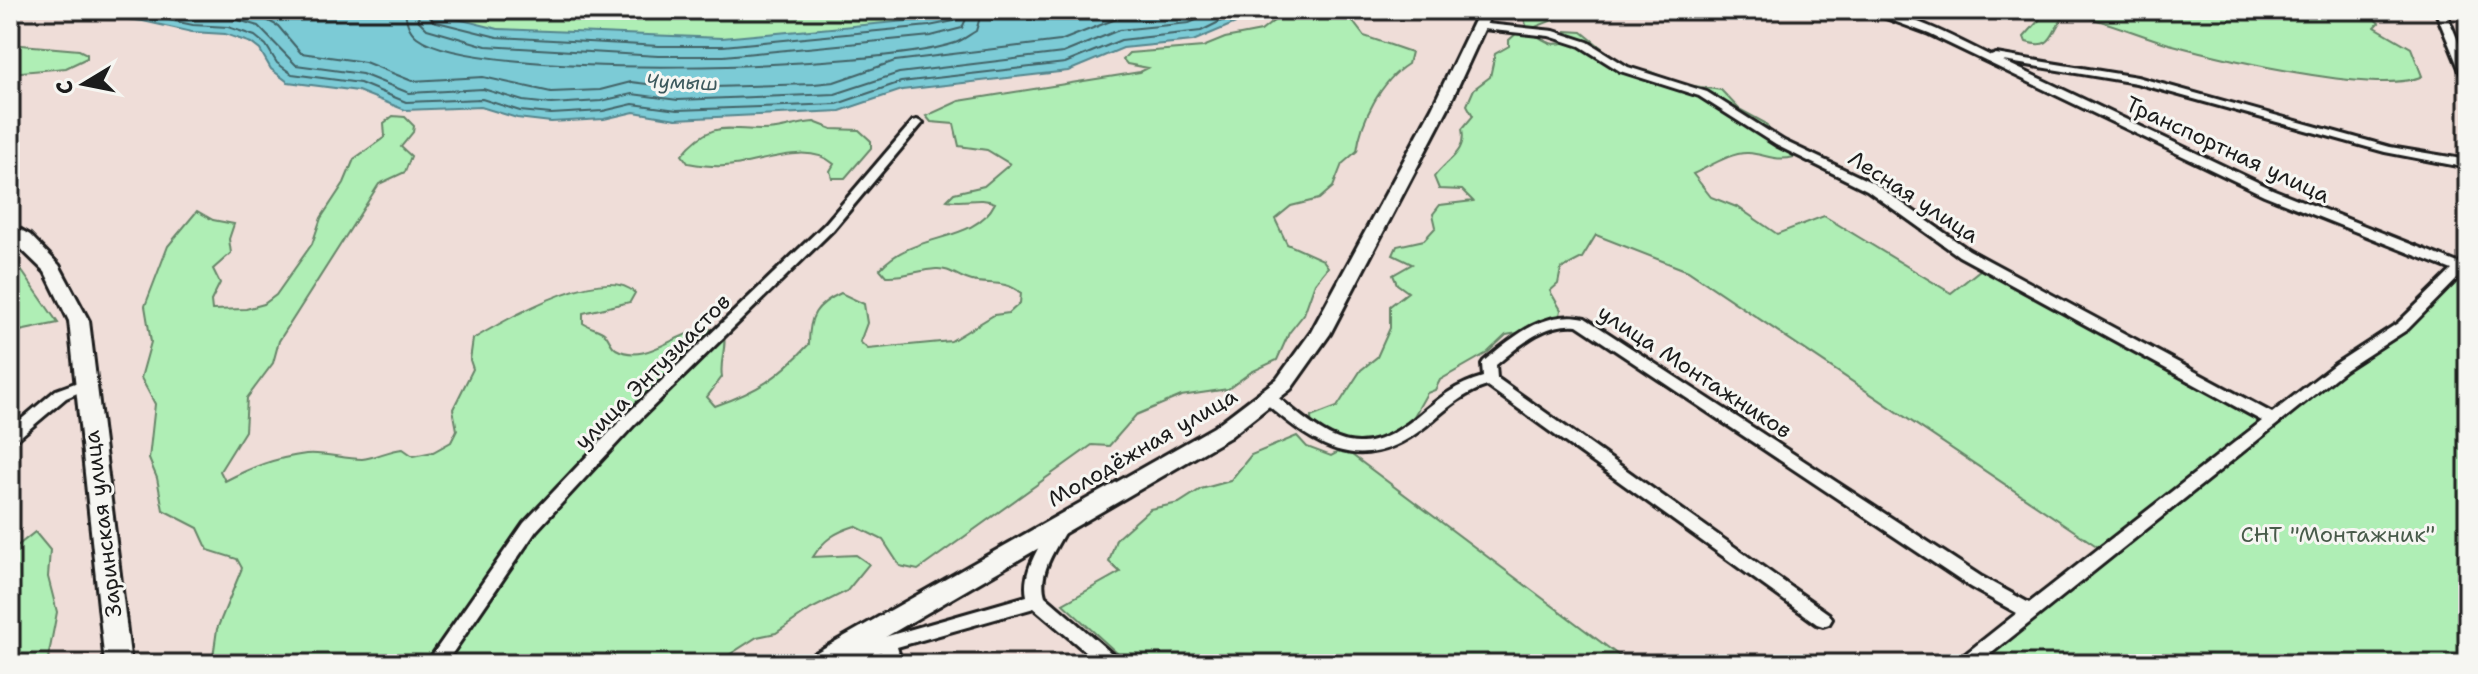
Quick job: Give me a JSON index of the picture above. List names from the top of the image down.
{
  "streets": {
    "street": [
      "Транспортная улица",
      "Лесная улица",
      "улица Энтузиастов",
      "улица Монтажников",
      "Молодёжная улица",
      "Заринская улица"
    ]
  },
  "crossings": [
    ["Лесная улица", "Молодёжная улица"]
  ],
  "water": ["Чумыш"],
  "parks": ["СНТ \"Монтажник\""],
  "north": "left"
}
